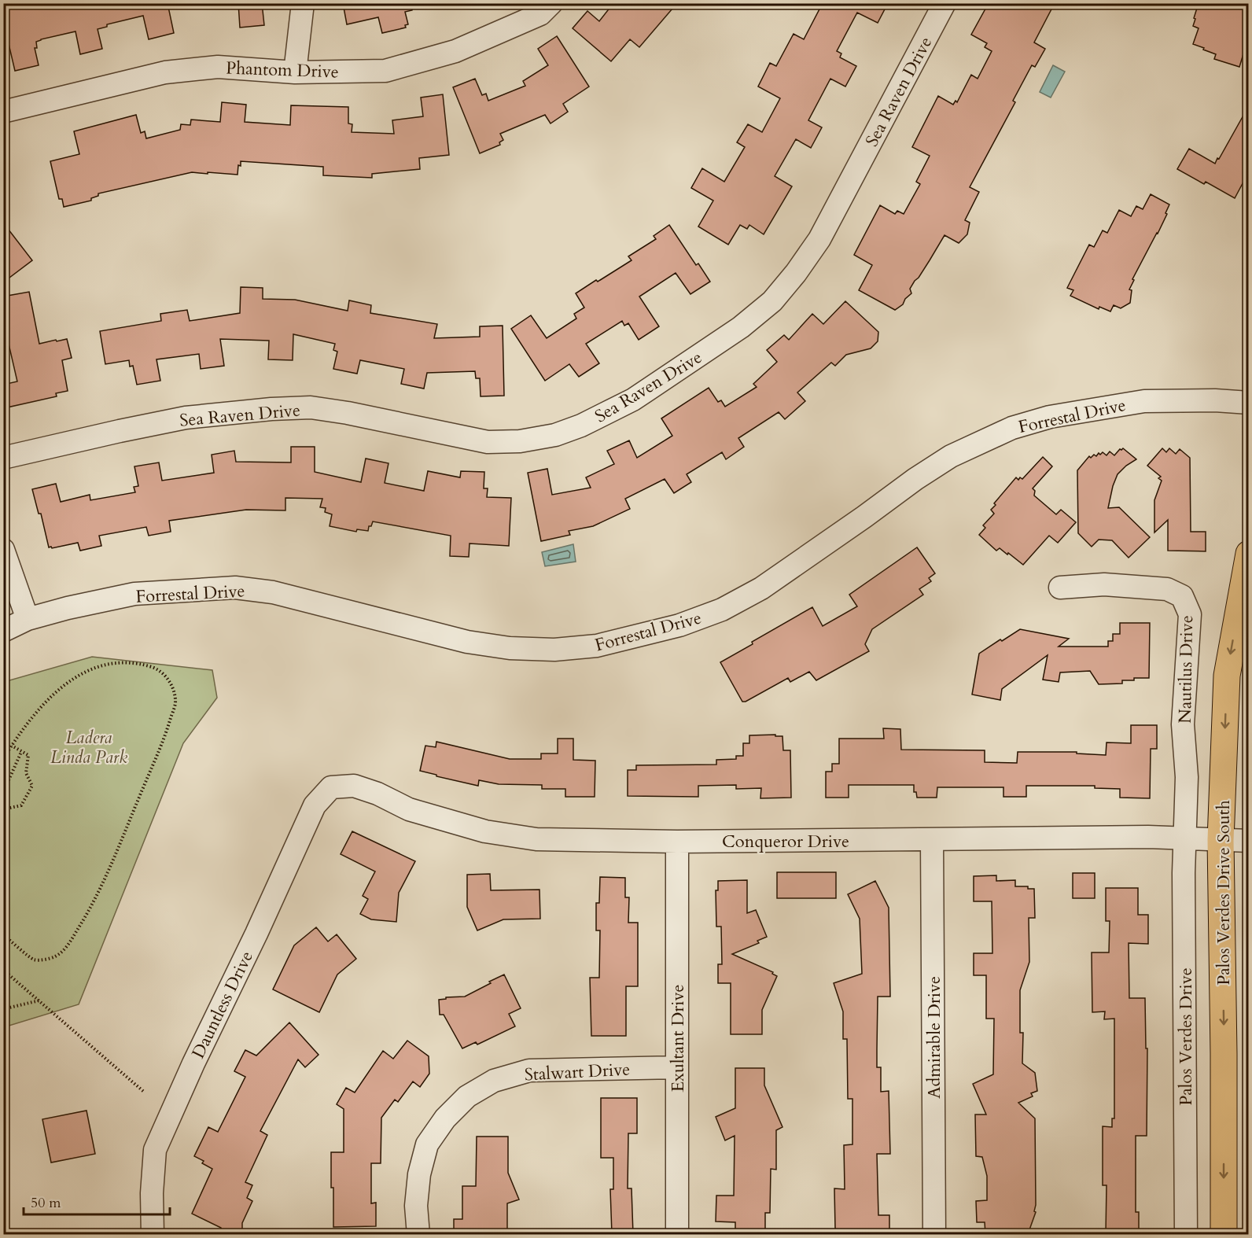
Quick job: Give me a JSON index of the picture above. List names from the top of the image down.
{
  "streets": {
    "main road": ["Palos Verdes Drive South"],
    "street": [
      "Phantom Drive",
      "Sea Raven Drive",
      "Forrestal Drive",
      "Nautilus Drive",
      "Conqueror Drive",
      "Dauntless Drive",
      "Palos Verdes Drive",
      "Admirable Drive",
      "Exultant Drive",
      "Stalwart Drive"
    ]
  },
  "crossings": [
    ["Nautilus Drive", "Conqueror Drive"],
    ["Nautilus Drive", "Palos Verdes Drive"],
    ["Conqueror Drive", "Palos Verdes Drive South"],
    ["Conqueror Drive", "Dauntless Drive"],
    ["Conqueror Drive", "Palos Verdes Drive"],
    ["Conqueror Drive", "Admirable Drive"],
    ["Conqueror Drive", "Exultant Drive"],
    ["Exultant Drive", "Stalwart Drive"]
  ],
  "one_way": ["Palos Verdes Drive South"],
  "parks": ["Ladera Linda Park"],
  "scale_bar": "50 m"
}
